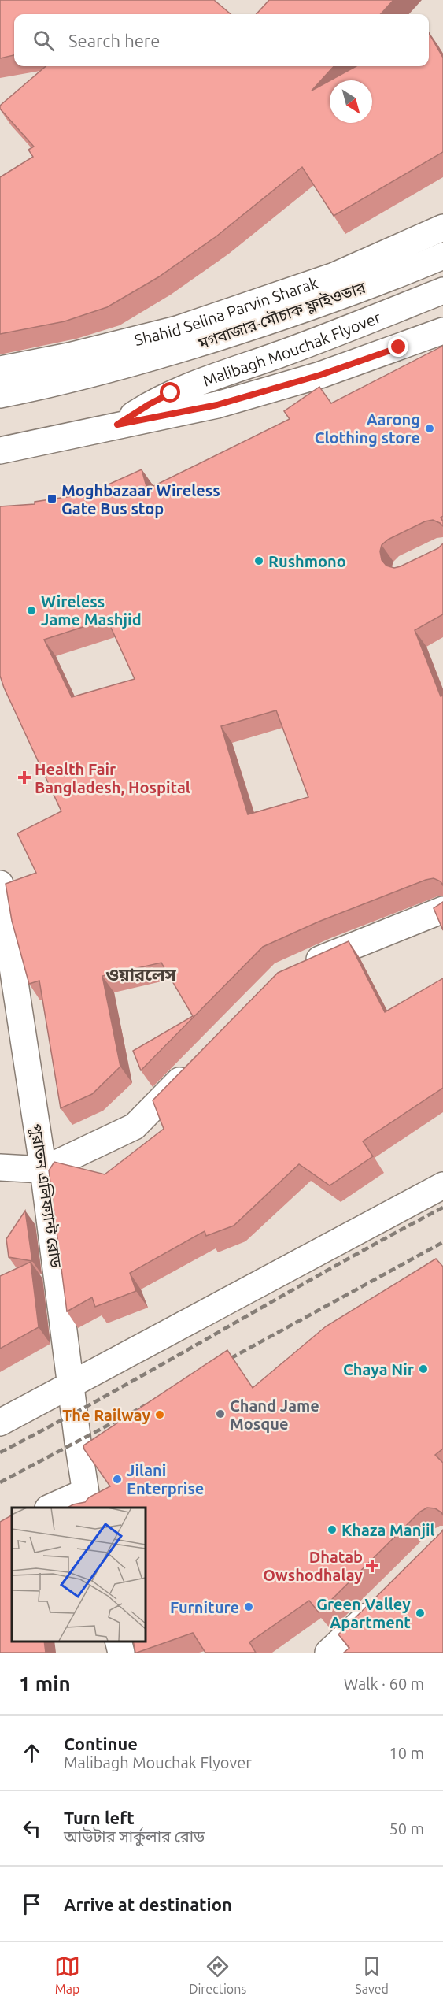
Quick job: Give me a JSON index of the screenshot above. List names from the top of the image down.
{
  "streets": {
    "main road": [
      "Shahid Selina Parvin Sharak",
      "মগবাজার-মৌচাক ফ্লাইওভার",
      "Malibagh Mouchak Flyover",
      "পুরাতন এলিফ্যান্ট রোড"
    ]
  },
  "districts": ["ওয়ারলেস"],
  "places": {
    "other": [
      "Aarong Clothing store",
      "Rushmono",
      "Wireless Jame Mashjid",
      "Chaya Nir",
      "Chand Jame Mosque",
      "The Railway",
      "Jilani Enterprise",
      "Khaza Manjil",
      "Furniture",
      "Green Valley Apartment"
    ],
    "transit": ["Moghbazaar Wireless Gate Bus stop"],
    "health": ["Health Fair Bangladesh, Hospital", "Dhatab Owshodhalay"]
  },
  "north": "bottom right",
  "page": {
    "search": "Search here",
    "heading": ["1 min", "Walk · 60 m"],
    "list": [
      ["Continue", "Malibagh Mouchak Flyover", "10 m"],
      ["Turn left", "আউটার সার্কুলার রোড", "50 m"],
      "Arrive at destination"
    ],
    "nav": ["Map", "Directions", "Saved"]
  }
}
